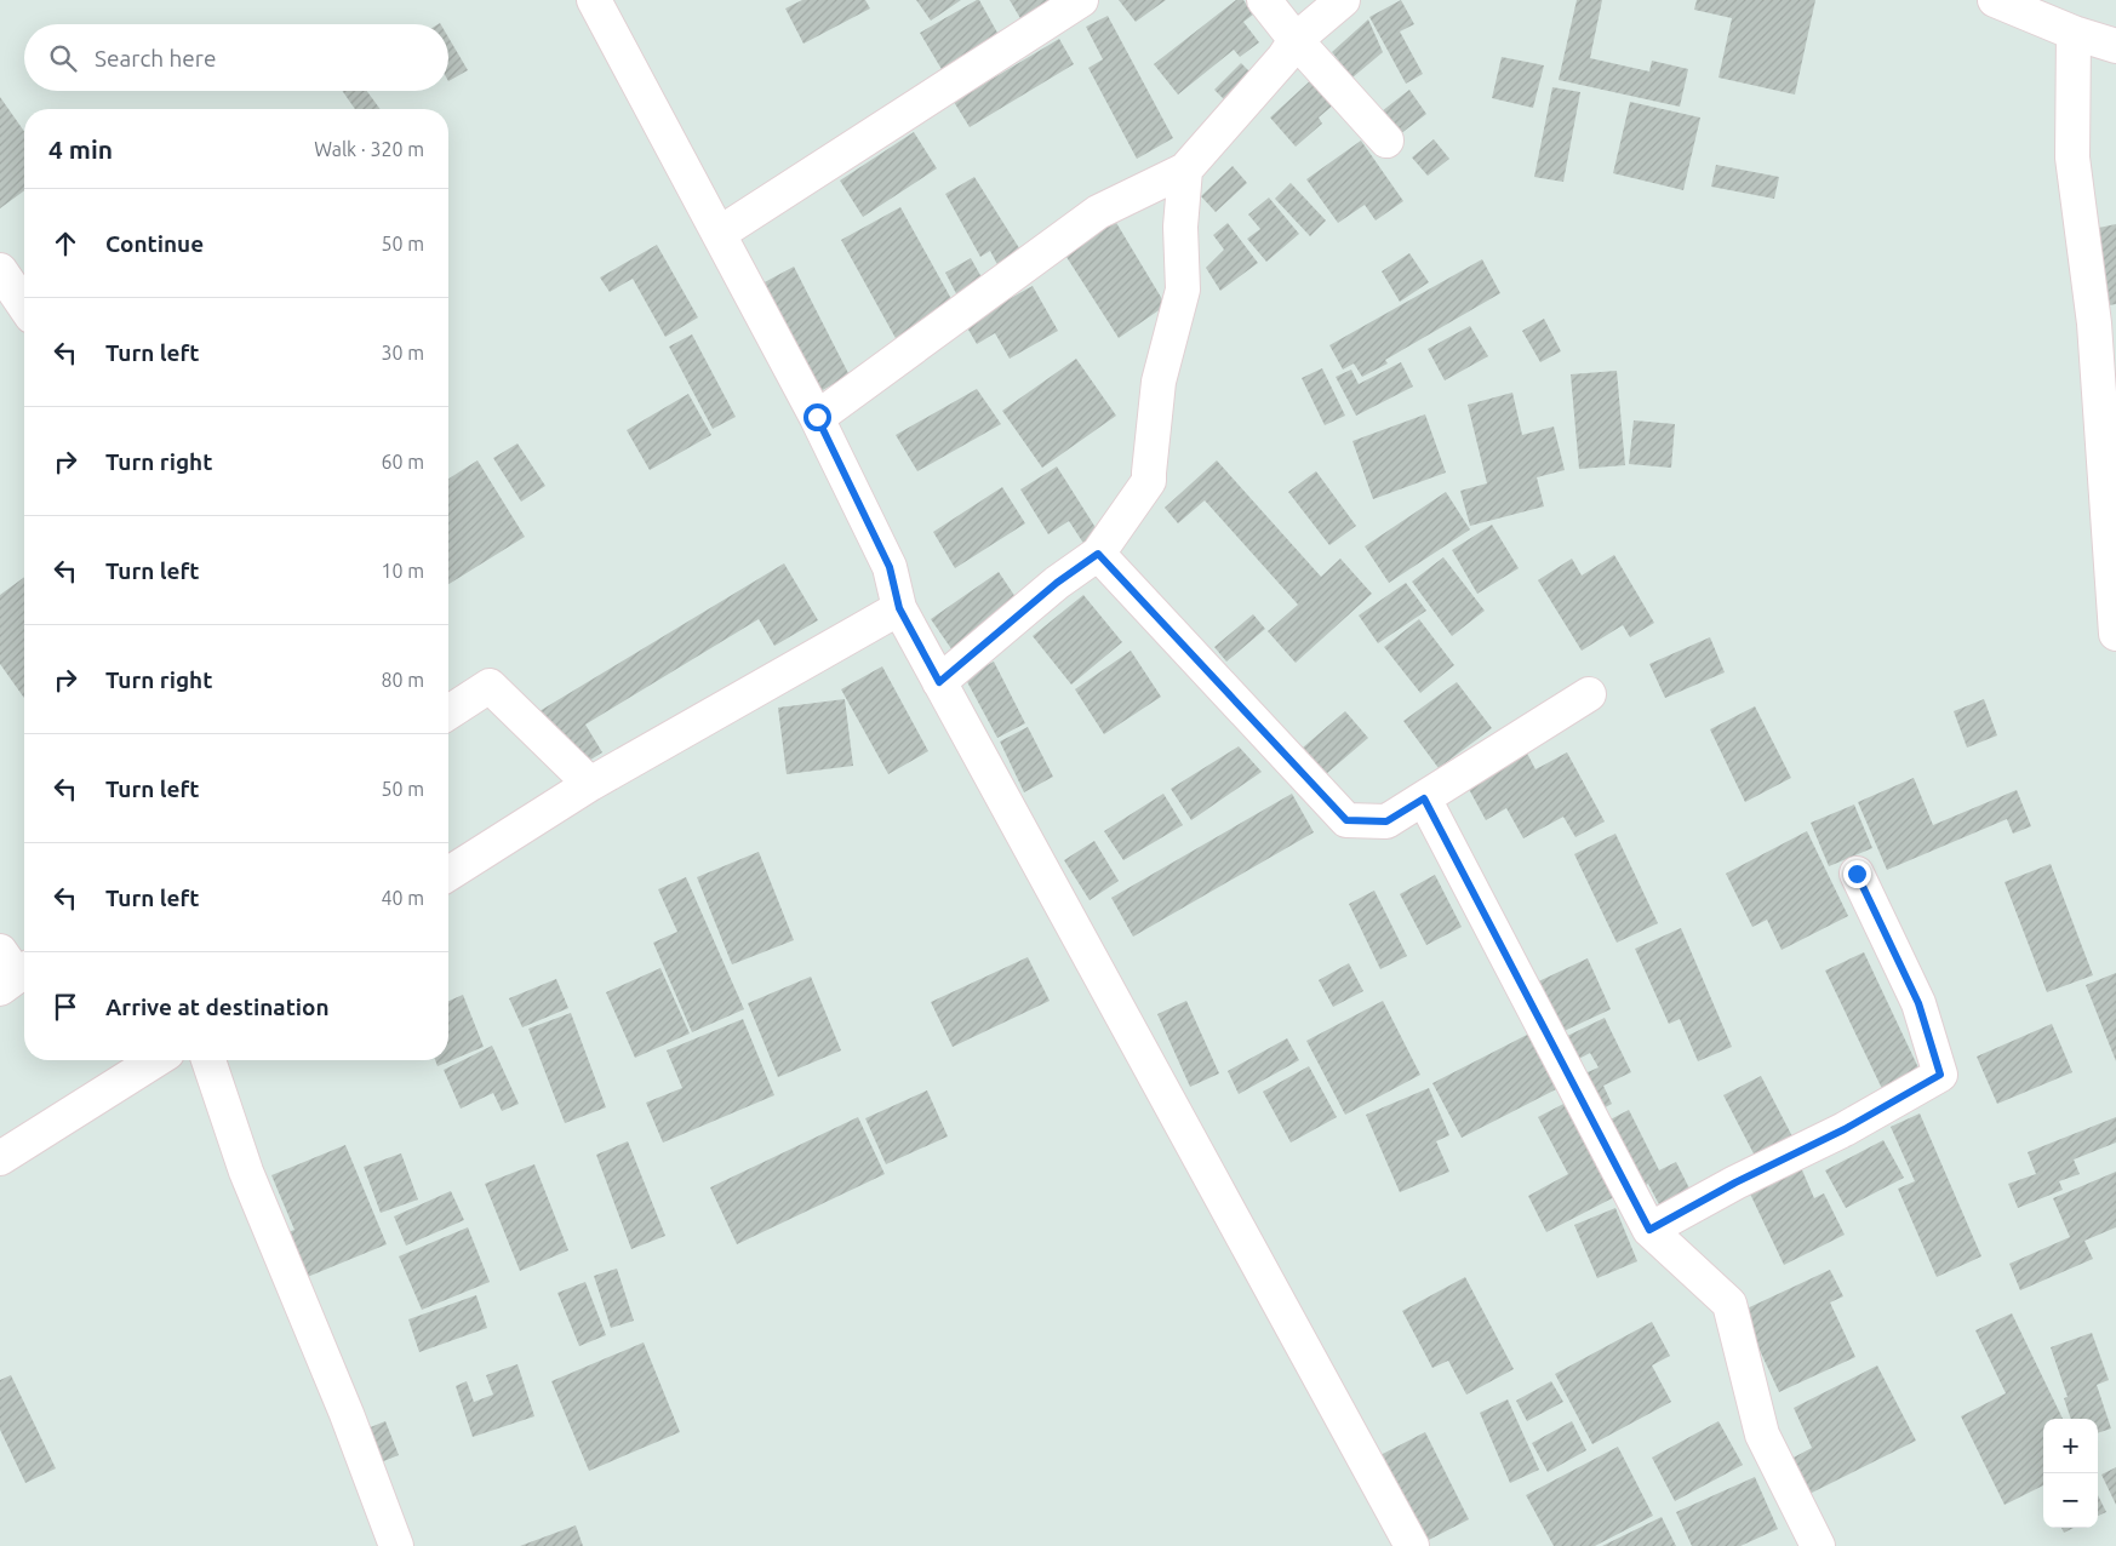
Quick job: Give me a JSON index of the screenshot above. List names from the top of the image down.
{
  "page": {
    "search": "Search here",
    "heading": ["4 min", "Walk · 320 m"],
    "list": [
      ["Continue", "50 m"],
      ["Turn left", "30 m"],
      ["Turn right", "60 m"],
      ["Turn left", "10 m"],
      ["Turn right", "80 m"],
      ["Turn left", "50 m"],
      ["Turn left", "40 m"],
      "Arrive at destination"
    ],
    "map_buttons": ["+", "−"]
  }
}
